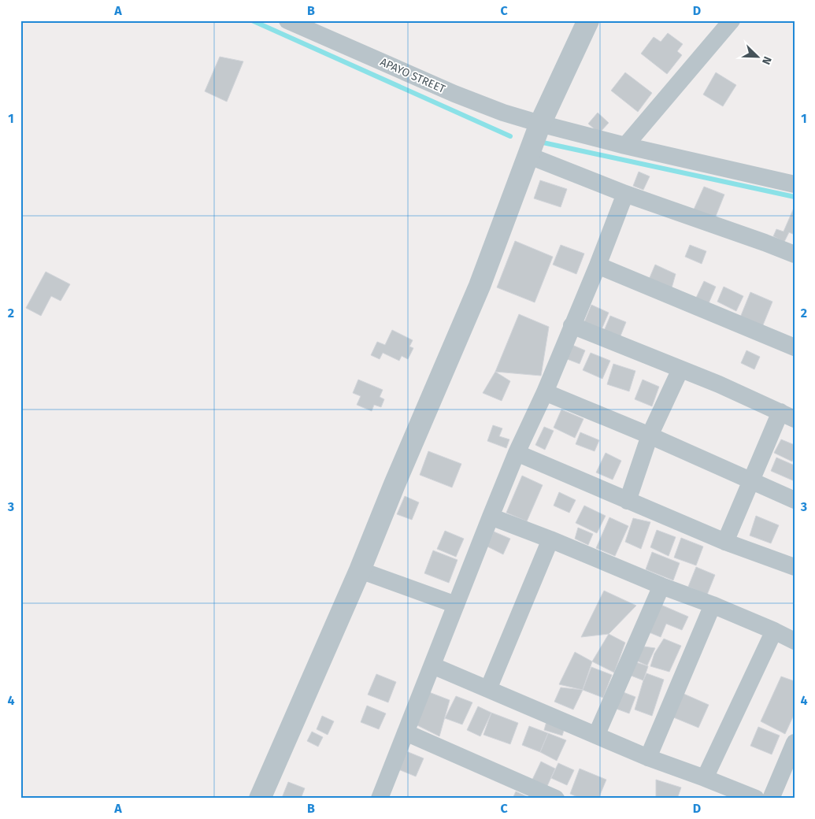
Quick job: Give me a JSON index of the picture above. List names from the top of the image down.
{
  "streets": {
    "street": ["APAYO STREET"]
  },
  "north": "bottom right",
  "grid": {
    "columns": [
      "A",
      "B",
      "C",
      "D"
    ],
    "rows": [
      "1",
      "2",
      "3",
      "4"
    ]
  }
}
